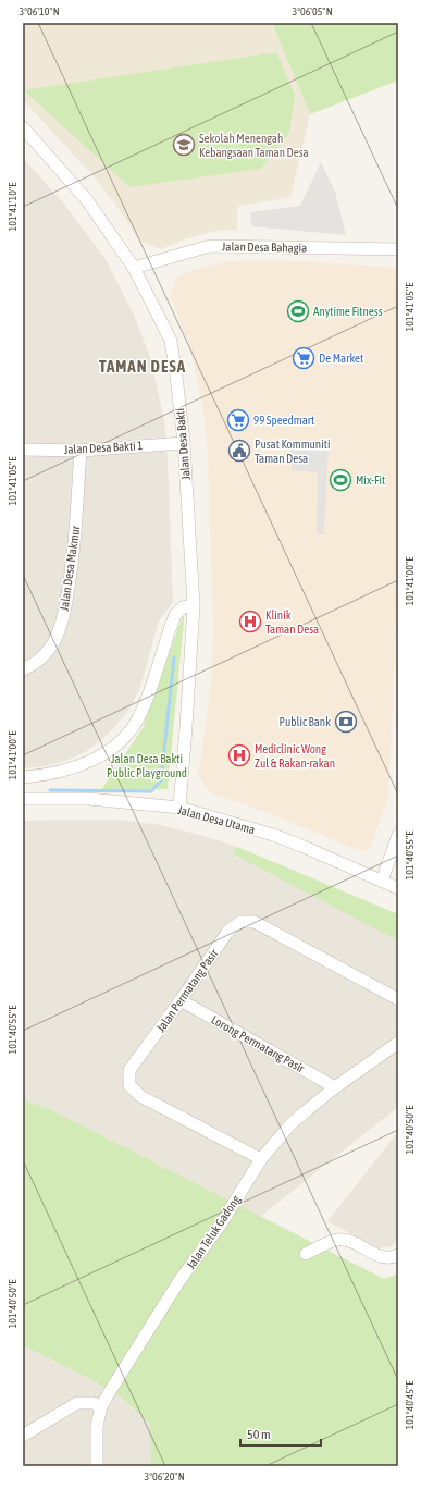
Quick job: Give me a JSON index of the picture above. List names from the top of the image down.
{
  "streets": {
    "street": [
      "Jalan Desa Bahagia",
      "Jalan Desa Bakti",
      "Jalan Desa Bakti 1",
      "Jalan Desa Makmur",
      "Jalan Desa Utama",
      "Jalan Permatang Pasir",
      "Lorong Permatang Pasir",
      "Jalan Teluk Gadong"
    ]
  },
  "crossings": [
    ["Jalan Desa Bahagia", "Jalan Desa Bakti"],
    ["Jalan Desa Bakti", "Jalan Desa Bakti 1"],
    ["Jalan Desa Bakti", "Jalan Desa Utama"],
    ["Jalan Desa Bakti 1", "Jalan Desa Makmur"],
    ["Jalan Permatang Pasir", "Lorong Permatang Pasir"],
    ["Jalan Permatang Pasir", "Jalan Teluk Gadong"],
    ["Lorong Permatang Pasir", "Jalan Teluk Gadong"]
  ],
  "districts": ["TAMAN DESA"],
  "parks": ["Jalan Desa Bakti Public Playground"],
  "places": {
    "school or university": ["Sekolah Menengah Kebangsaan Taman Desa"],
    "sports": ["Anytime Fitness", "Mix-Fit"],
    "supermarket": ["De Market", "99 Speedmart"],
    "public building": ["Pusat Kommuniti Taman Desa"],
    "hospital": ["Klinik Taman Desa", "Mediclinic Wong Zul & Rakan-rakan"],
    "bank": ["Public Bank"]
  },
  "scale_bar": "50 m",
  "coordinates": [
    "3°06'10\"N",
    "3°06'05\"N",
    "101°41'10\"E",
    "101°41'05\"E",
    "101°41'00\"E",
    "101°40'55\"E",
    "101°40'50\"E",
    "101°40'45\"E",
    "3°06'20\"N"
  ]
}
